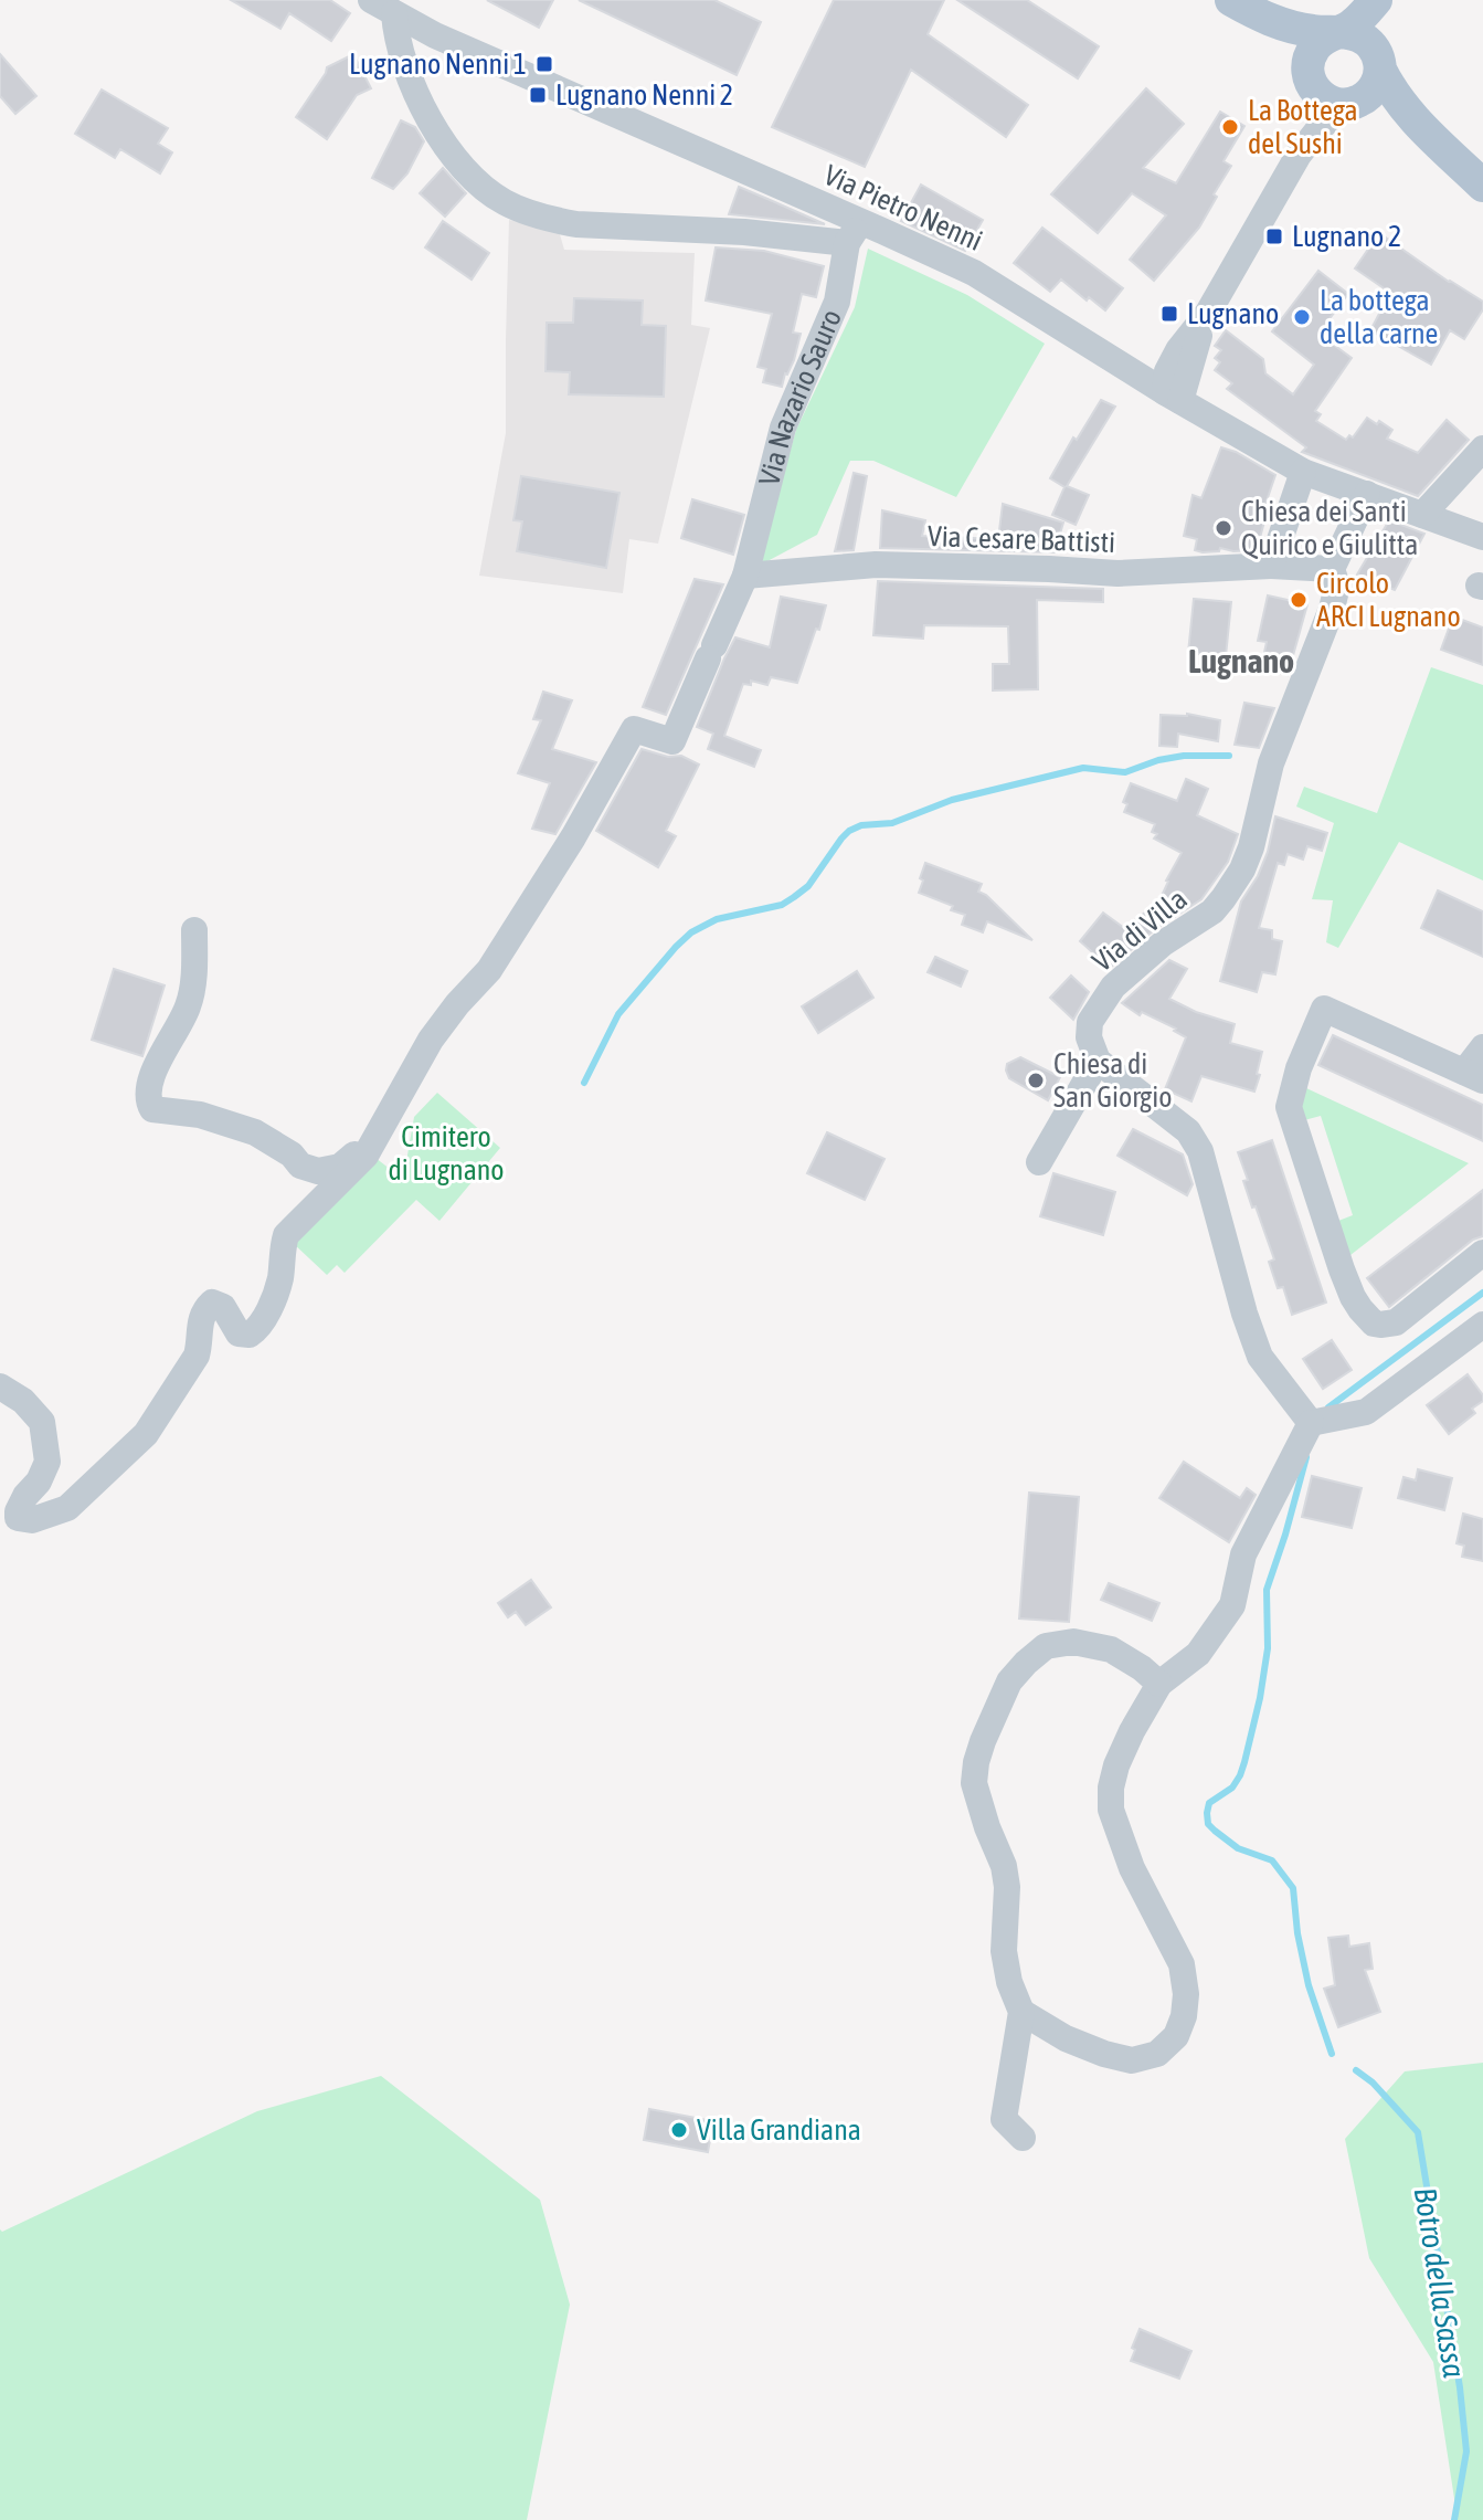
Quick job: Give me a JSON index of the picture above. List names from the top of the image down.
{
  "streets": {
    "street": [
      "Via Pietro Nenni",
      "Via Nazario Sauro",
      "Via Cesare Battisti",
      "Via di Villa"
    ]
  },
  "crossings": [
    ["Via Pietro Nenni", "Via Nazario Sauro"],
    ["Via Pietro Nenni", "Via di Villa"],
    ["Via Nazario Sauro", "Via Cesare Battisti"],
    ["Via Cesare Battisti", "Via di Villa"]
  ],
  "districts": ["Lugnano"],
  "water": ["Botro della Sassa"],
  "parks": ["Cimitero di Lugnano"],
  "places": {
    "transit": [
      "Lugnano Nenni 1",
      "Lugnano Nenni 2",
      "Lugnano 2",
      "Lugnano"
    ],
    "other": [
      "La Bottega del Sushi",
      "La bottega della carne",
      "Chiesa dei Santi Quirico e Giulitta",
      "Circolo ARCI Lugnano",
      "Chiesa di San Giorgio",
      "Villa Grandiana"
    ]
  }
}
